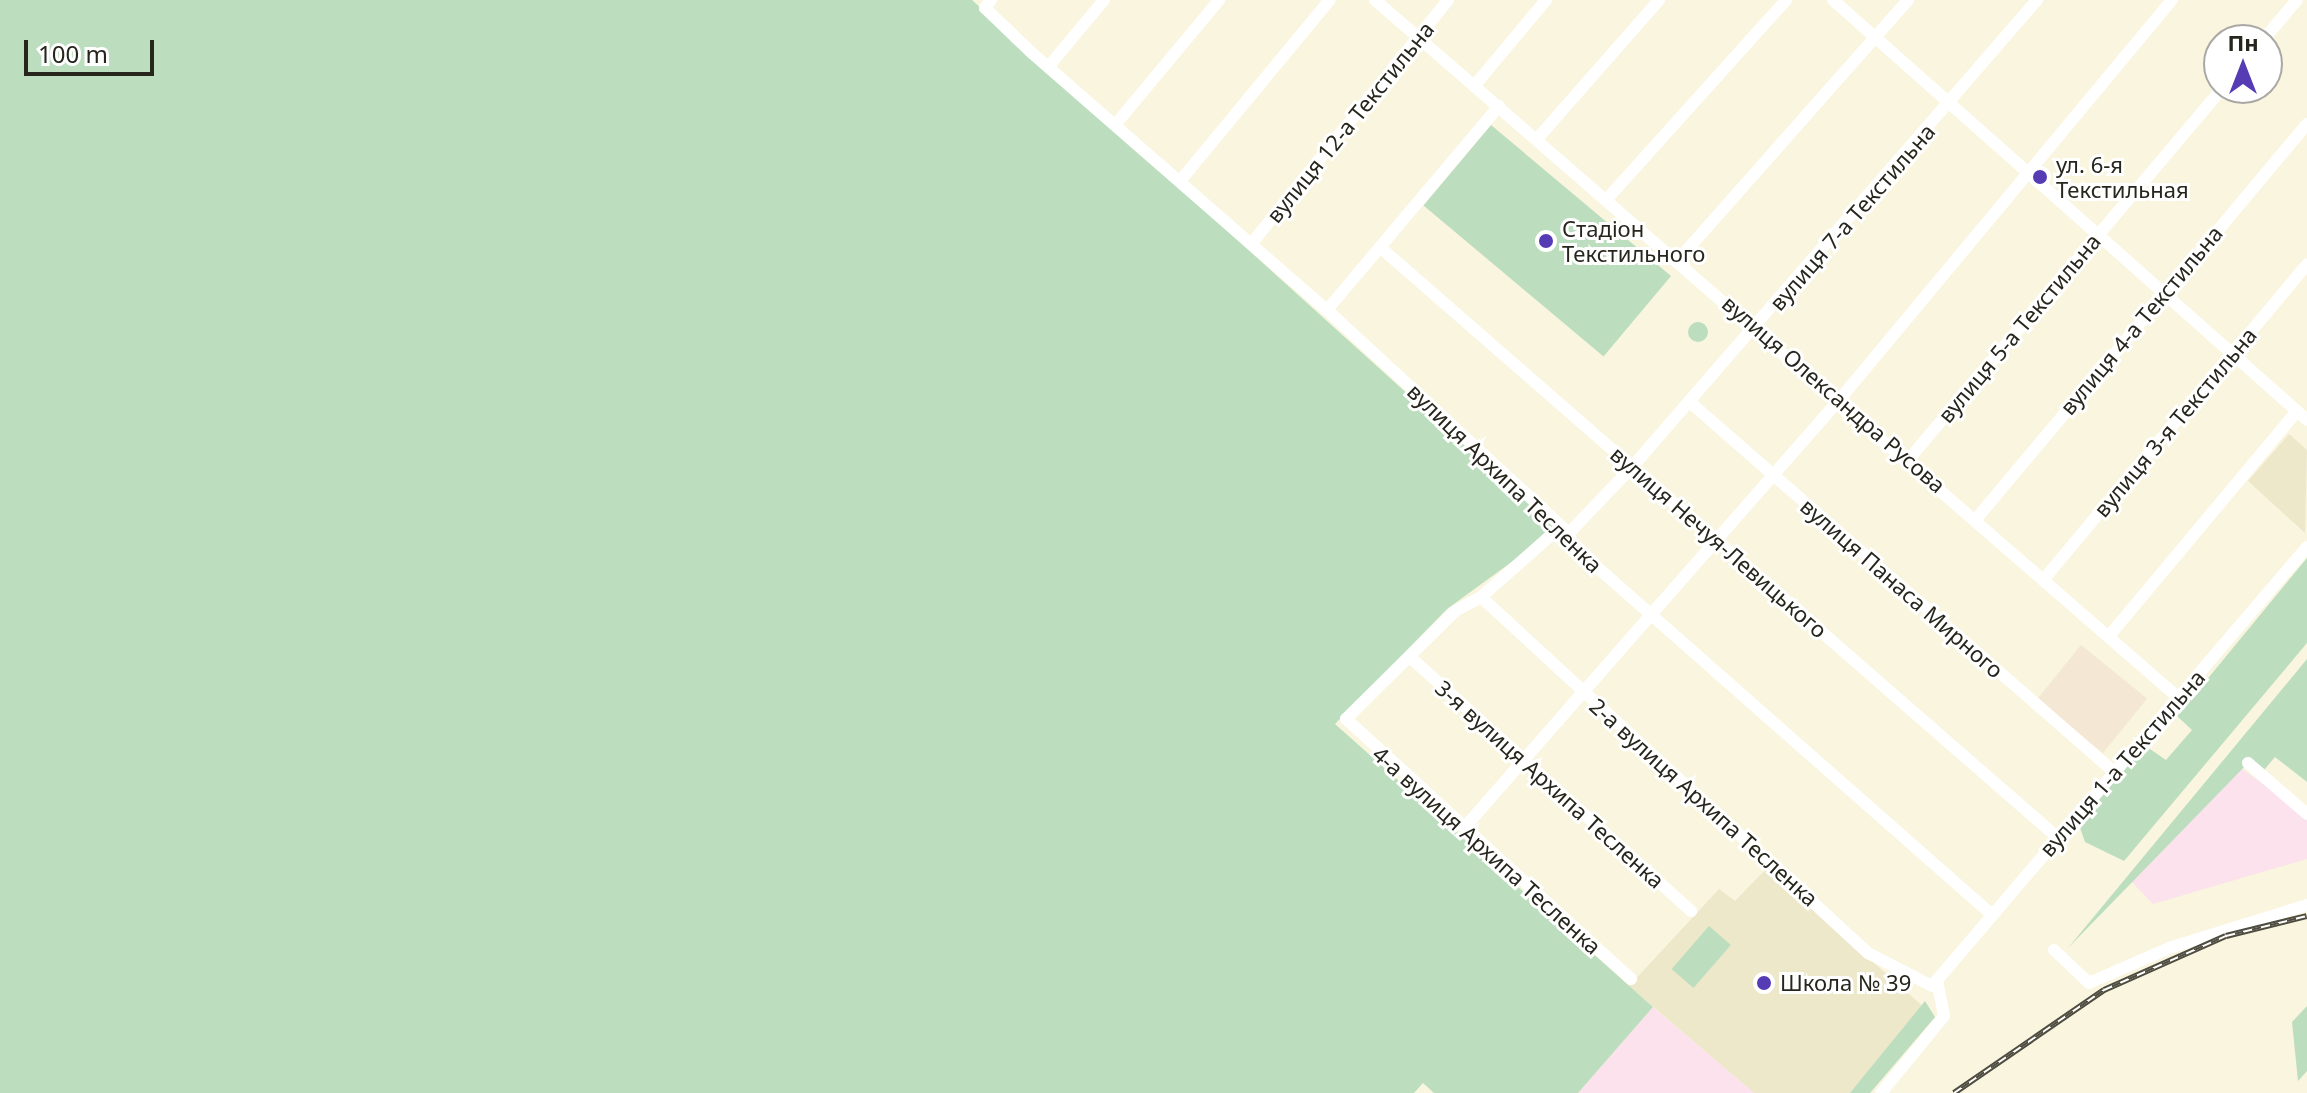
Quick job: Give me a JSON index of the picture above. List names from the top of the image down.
{
  "streets": {
    "street": [
      "вулиця 12-а Текстильна",
      "вулиця 7-а Текстильна",
      "вулиця 4-а Текстильна",
      "вулиця 5-а Текстильна",
      "вулиця Олександра Русова",
      "вулиця 3-я Текстильна",
      "вулиця Архипа Тесленка",
      "вулиця Нечуя-Левицького",
      "вулиця Панаса Мирного",
      "вулиця 1-а Текстильна",
      "3-я вулиця Архипа Тесленка",
      "2-а вулиця Архипа Тесленка",
      "4-а вулиця Архипа Тесленка"
    ]
  },
  "crossings": [
    ["вулиця 12-а Текстильна", "вулиця Олександра Русова"],
    ["вулиця 12-а Текстильна", "вулиця Архипа Тесленка"],
    ["вулиця 7-а Текстильна", "вулиця Олександра Русова"],
    ["вулиця 7-а Текстильна", "вулиця Архипа Тесленка"],
    ["вулиця 7-а Текстильна", "вулиця Нечуя-Левицького"],
    ["вулиця 7-а Текстильна", "вулиця Панаса Мирного"],
    ["вулиця 7-а Текстильна", "3-я вулиця Архипа Тесленка"],
    ["вулиця 7-а Текстильна", "2-а вулиця Архипа Тесленка"],
    ["вулиця 7-а Текстильна", "4-а вулиця Архипа Тесленка"],
    ["вулиця 4-а Текстильна", "вулиця Олександра Русова"],
    ["вулиця 5-а Текстильна", "вулиця Олександра Русова"],
    ["вулиця Олександра Русова", "вулиця 3-я Текстильна"],
    ["вулиця Олександра Русова", "вулиця 1-а Текстильна"],
    ["вулиця Архипа Тесленка", "вулиця 1-а Текстильна"],
    ["вулиця Нечуя-Левицького", "вулиця 1-а Текстильна"],
    ["вулиця Панаса Мирного", "вулиця 1-а Текстильна"],
    ["вулиця 1-а Текстильна", "2-а вулиця Архипа Тесленка"]
  ],
  "places": ["ул. 6-я Текстильная", "Стадіон Текстильного", "Школа № 39"],
  "scale_bar": "100 m",
  "north": "top"
}
